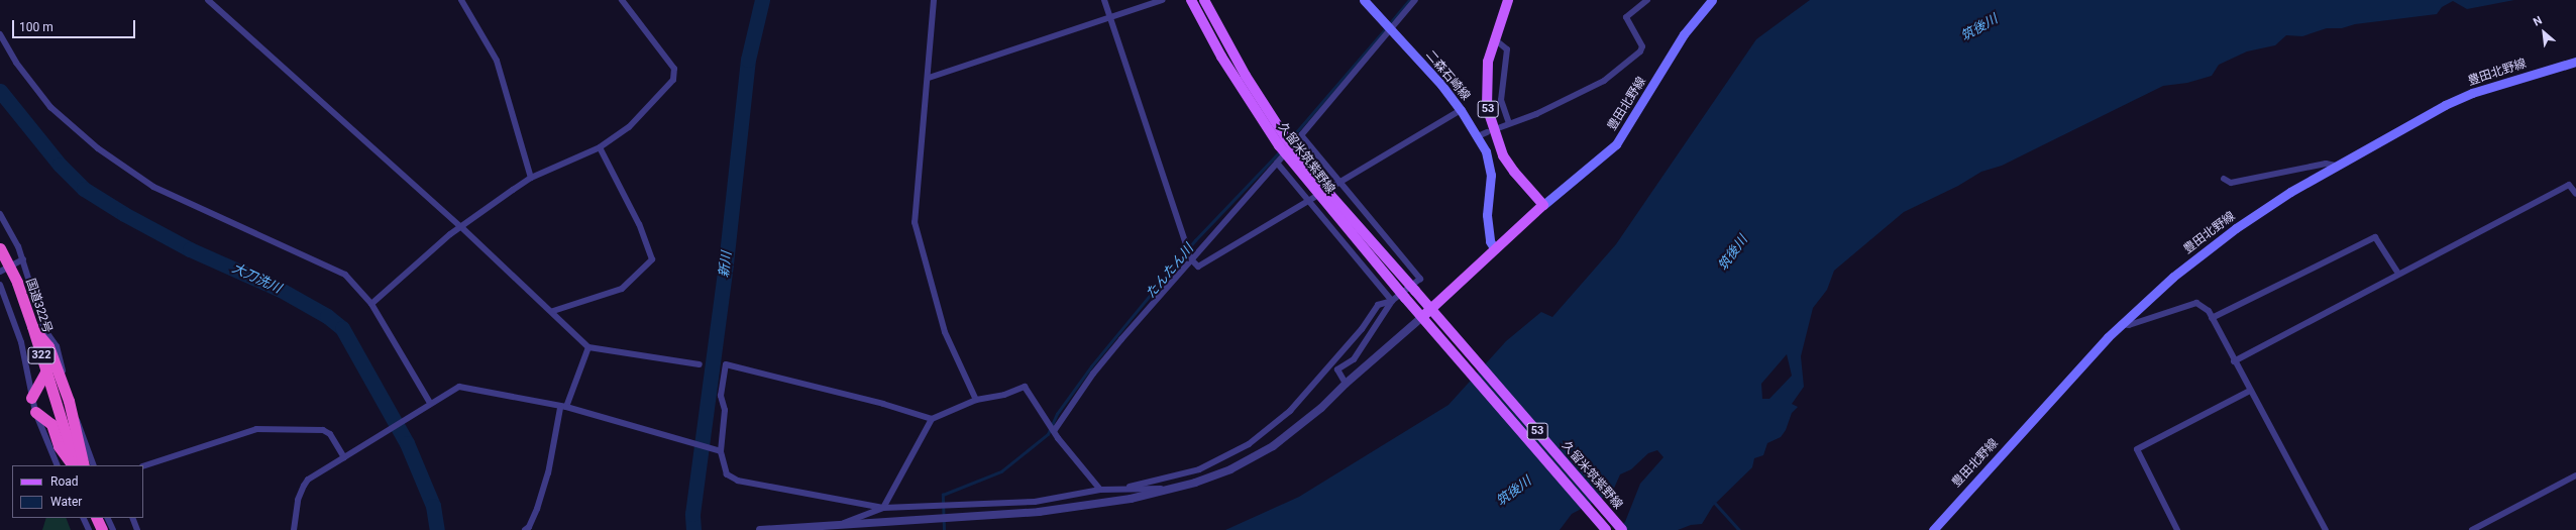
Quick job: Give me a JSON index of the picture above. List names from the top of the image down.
{
  "streets": {
    "highway": ["国道322号", "322"],
    "main road": [
      "豊田北野線",
      "二森石崎線",
      "53",
      "久留米筑紫野線"
    ]
  },
  "crossings": [
    ["豊田北野線", "53"]
  ],
  "water": [
    "筑後川",
    "新川",
    "たんたん川",
    "大刀洗川"
  ],
  "legend": ["Road", "Water"],
  "scale_bar": "100 m",
  "north": "top left"
}
